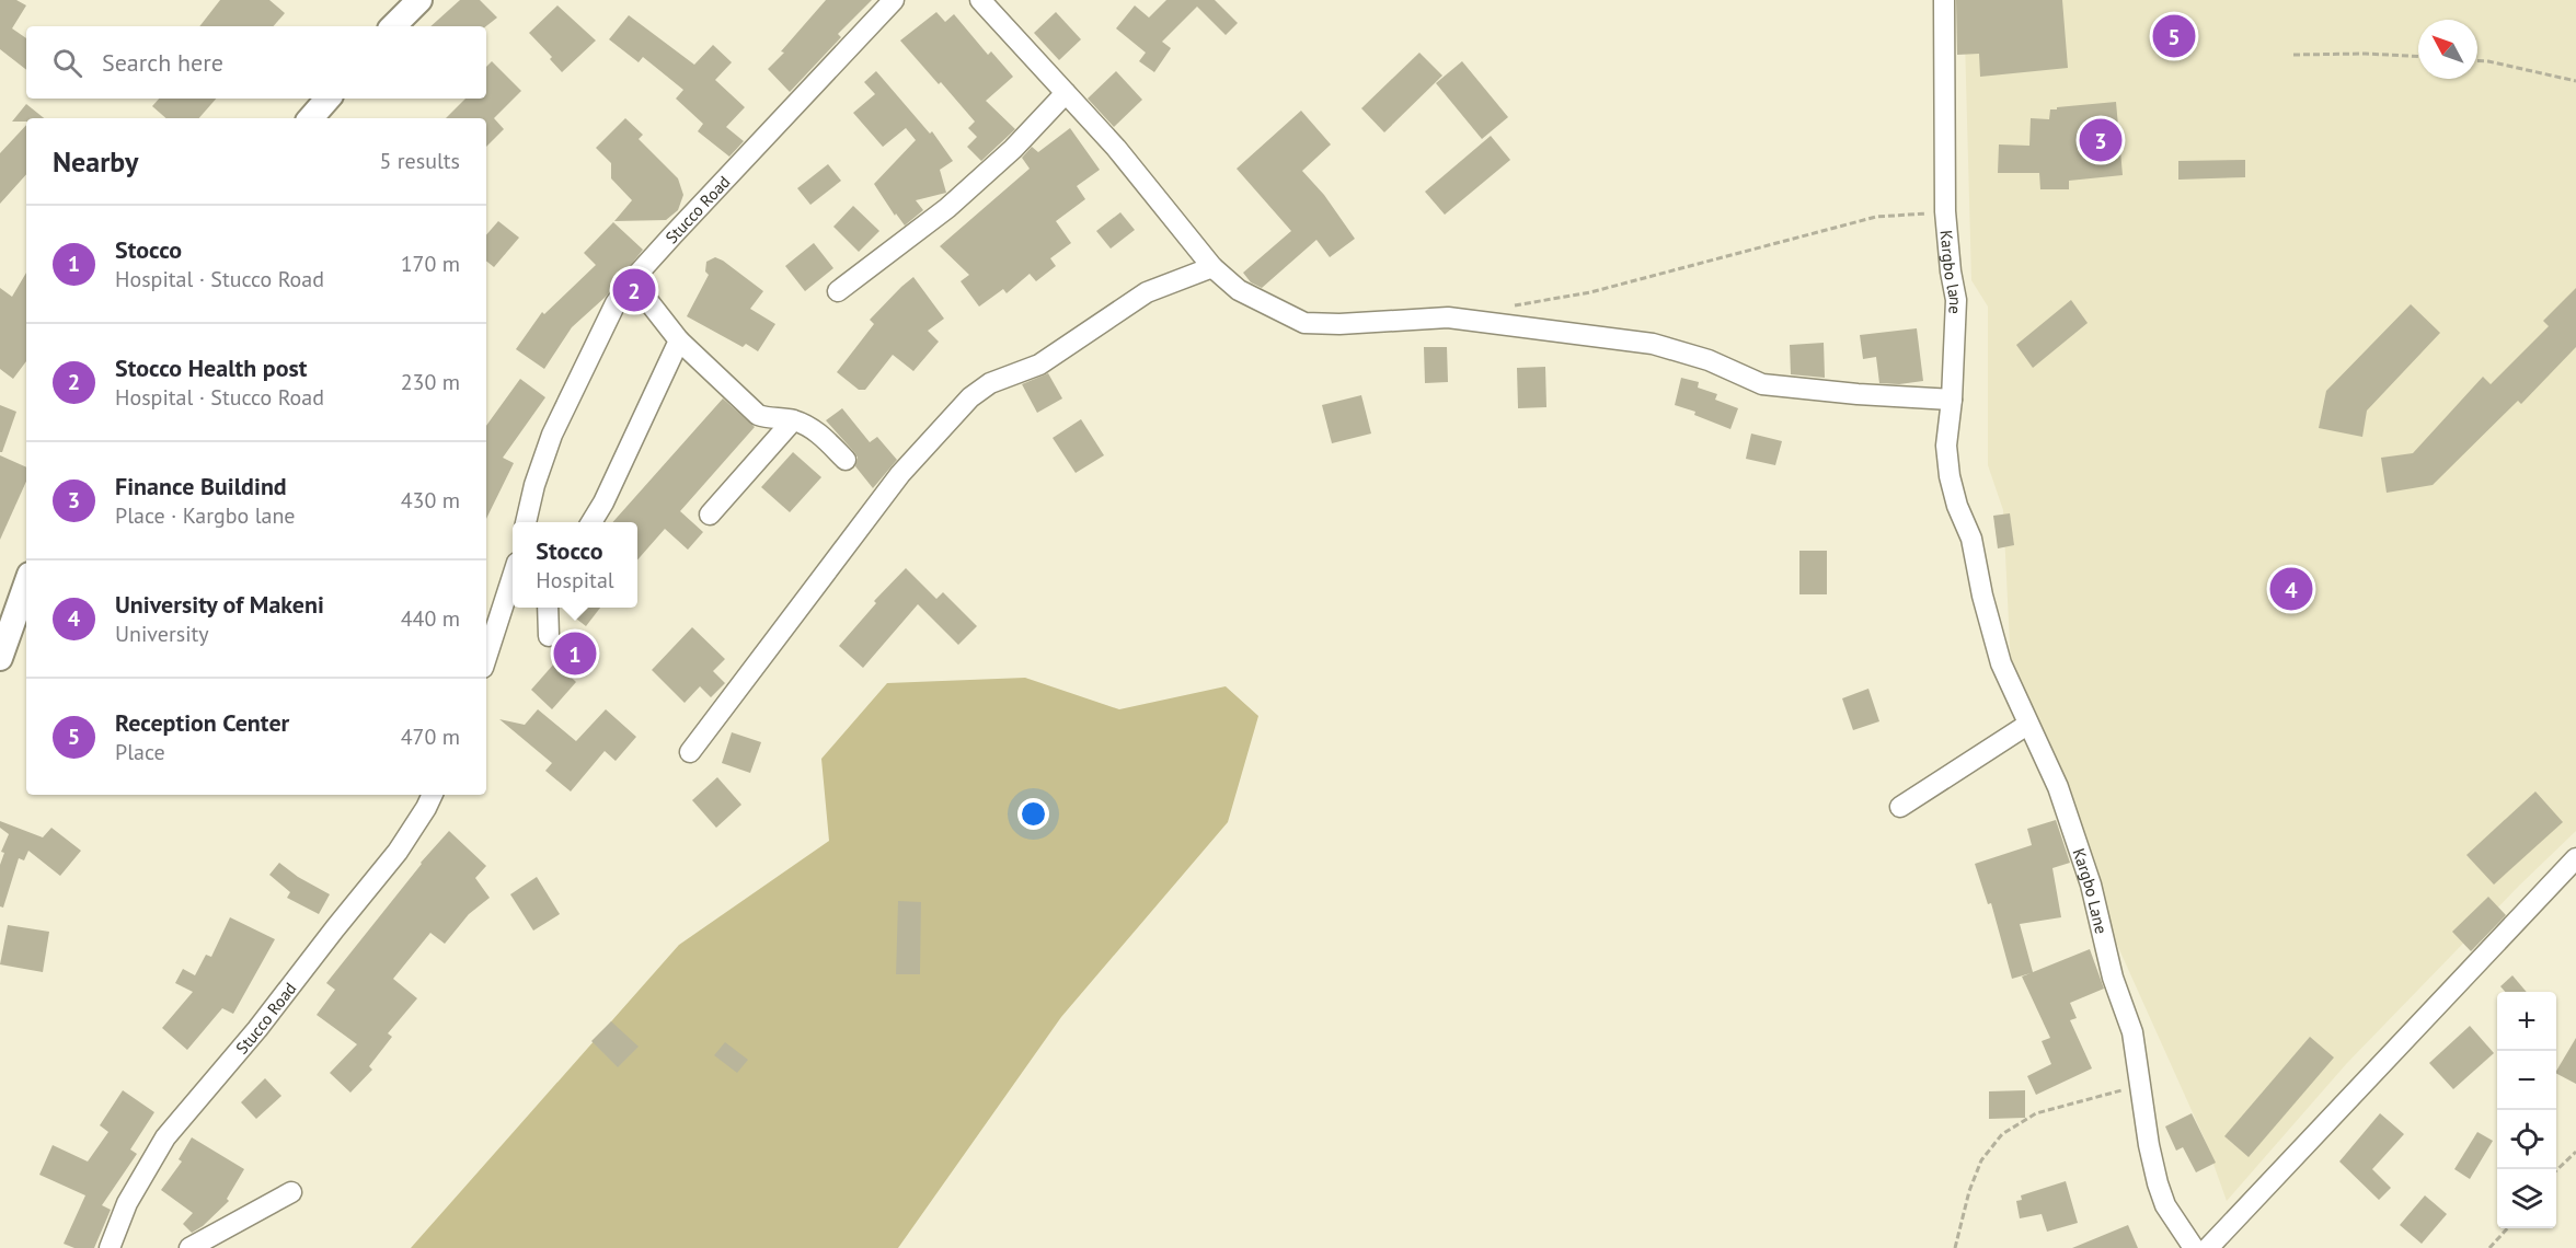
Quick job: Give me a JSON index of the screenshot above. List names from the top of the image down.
{
  "streets": {
    "street": ["Stucco Road", "Kargbo lane", "Kargbo Lane"]
  },
  "crossings": [
    ["Kargbo lane", "Kargbo Lane"]
  ],
  "north": "top left",
  "page": {
    "pins": [
      "5",
      "3",
      "2",
      "4",
      "1"
    ],
    "search": "Search here",
    "heading": ["Nearby", "5 results"],
    "list": [
      {
        "mark": "1",
        "name": "Stocco",
        "note": "Hospital · Stucco Road",
        "value": "170 m"
      },
      {
        "mark": "2",
        "name": "Stocco Health post",
        "note": "Hospital · Stucco Road",
        "value": "230 m"
      },
      {
        "mark": "3",
        "name": "Finance Buildind",
        "note": "Place · Kargbo lane",
        "value": "430 m"
      },
      {
        "mark": "4",
        "name": "University of Makeni",
        "note": "University",
        "value": "440 m"
      },
      {
        "mark": "5",
        "name": "Reception Center",
        "note": "Place",
        "value": "470 m"
      }
    ],
    "popup": ["Stocco", "Hospital"],
    "map_buttons": ["+", "−"]
  }
}
